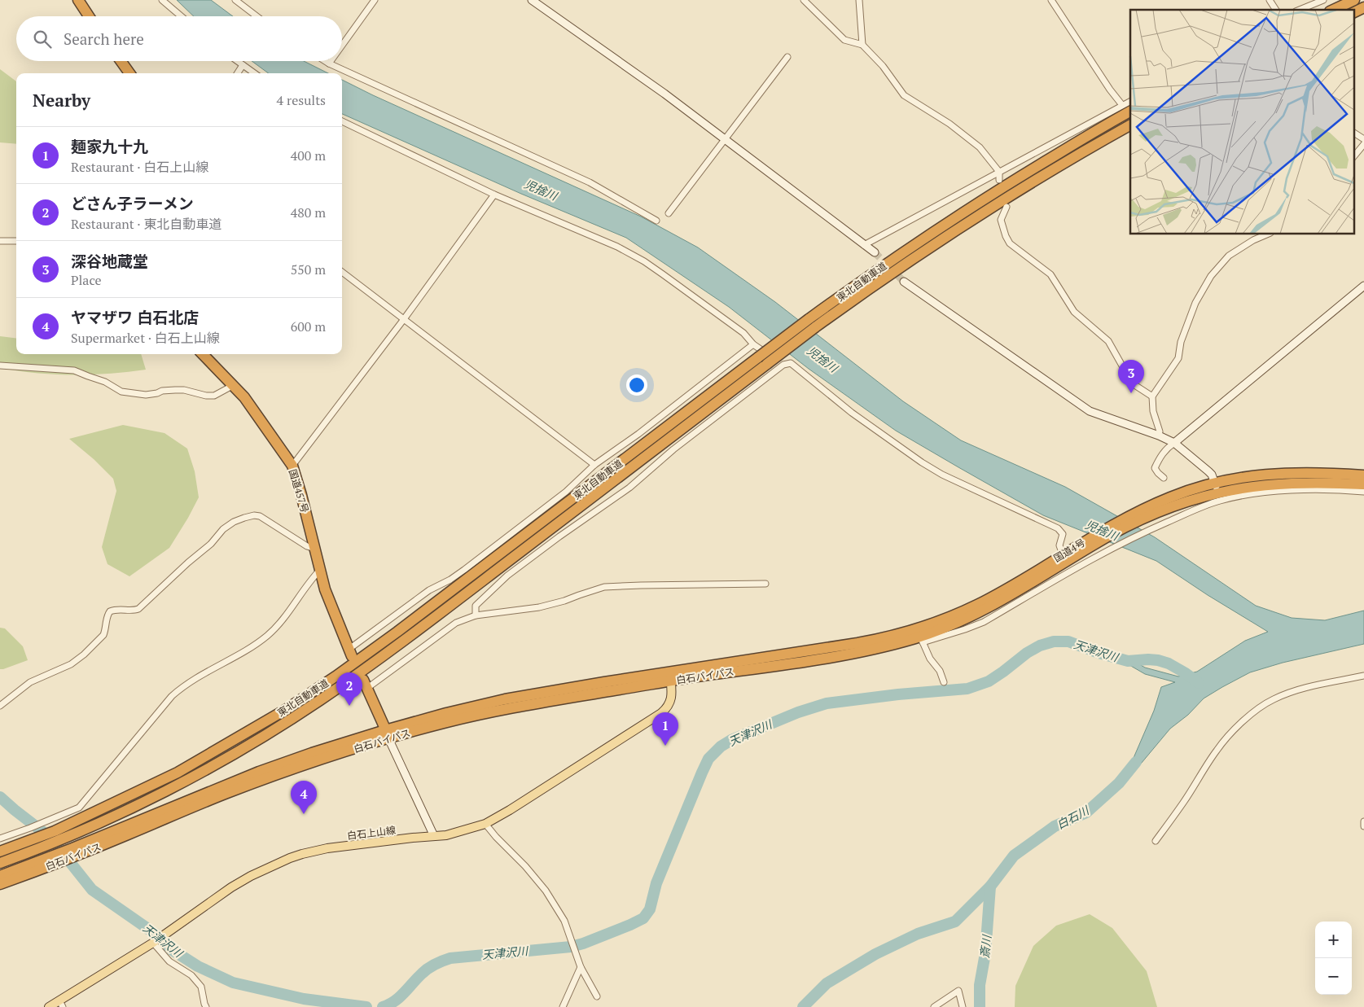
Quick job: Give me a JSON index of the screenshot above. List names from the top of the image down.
{
  "streets": {
    "highway": [
      "東北自動車道",
      "国道457号",
      "国道4号",
      "白石バイパス"
    ],
    "main road": ["白石上山線"]
  },
  "crossings": [
    ["国道4号", "白石バイパス"],
    ["白石バイパス", "白石上山線"]
  ],
  "water": [
    "児捨川",
    "天津沢川",
    "白石川",
    "斎川"
  ],
  "page": {
    "search": "Search here",
    "heading": ["Nearby", "4 results"],
    "list": [
      {
        "mark": "1",
        "name": "麺家九十九",
        "note": "Restaurant · 白石上山線",
        "value": "400 m"
      },
      {
        "mark": "2",
        "name": "どさん子ラーメン",
        "note": "Restaurant · 東北自動車道",
        "value": "480 m"
      },
      {
        "mark": "3",
        "name": "深谷地蔵堂",
        "note": "Place",
        "value": "550 m"
      },
      {
        "mark": "4",
        "name": "ヤマザワ 白石北店",
        "note": "Supermarket · 白石上山線",
        "value": "600 m"
      }
    ],
    "pins": [
      "3",
      "2",
      "1",
      "4"
    ],
    "map_buttons": ["+", "−"]
  }
}
